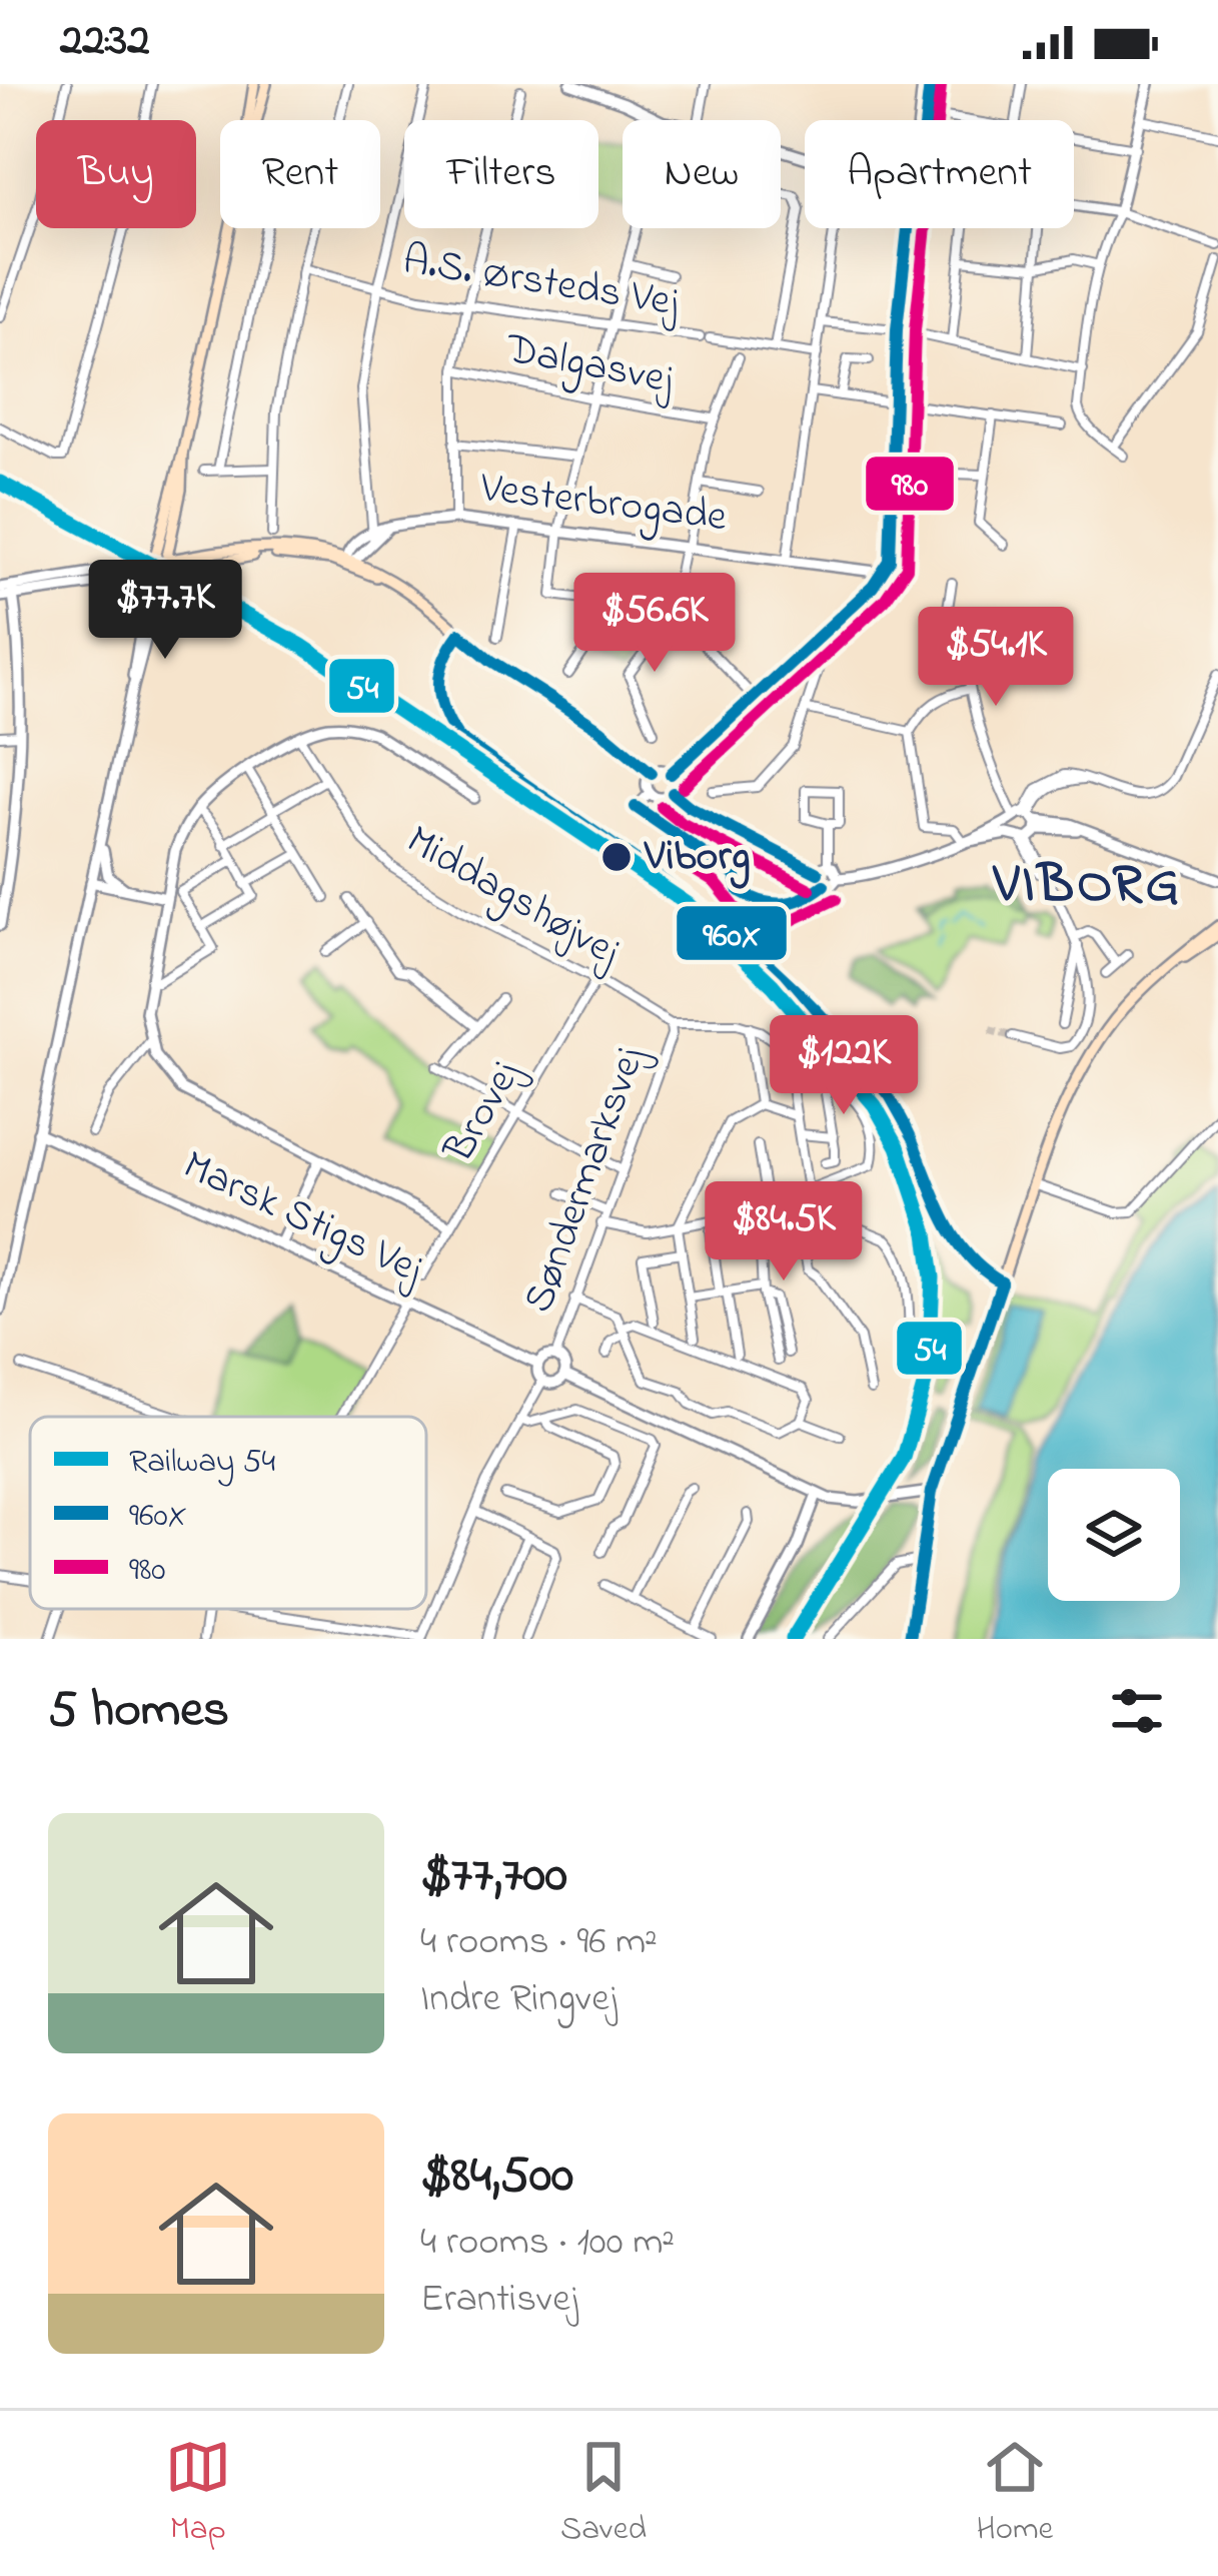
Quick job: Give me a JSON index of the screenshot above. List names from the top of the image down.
{
  "streets": {
    "street": [
      "A.S. Ørsteds Vej",
      "Dalgasvej",
      "Vesterbrogade",
      "Middagshøjvej",
      "Brovej",
      "Søndermarksvej",
      "Marsk Stigs Vej"
    ]
  },
  "crossings": [
    ["Middagshøjvej", "Brovej"],
    ["Middagshøjvej", "Søndermarksvej"],
    ["Søndermarksvej", "Marsk Stigs Vej"]
  ],
  "districts": ["VIBORG"],
  "places": ["Viborg"],
  "lines": ["transit line 960X", "transit line 980", "rail line 54"],
  "legend": ["Railway 54", "960X", "980"],
  "page": {
    "status": "22:32",
    "chip": [
      "Buy",
      "Rent",
      "Filters",
      "New",
      "Apartment"
    ],
    "price": [
      "$77.7K",
      "$56.6K",
      "$54.1K",
      "$122K",
      "$84.5K"
    ],
    "heading": "5 homes",
    "list": [
      {
        "name": "$77,700",
        "note": "4 rooms · 96 m² · Indre Ringvej"
      },
      {
        "name": "$84,500",
        "note": "4 rooms · 100 m² · Erantisvej"
      }
    ],
    "tabs": ["Map", "Saved", "Home"]
  }
}
